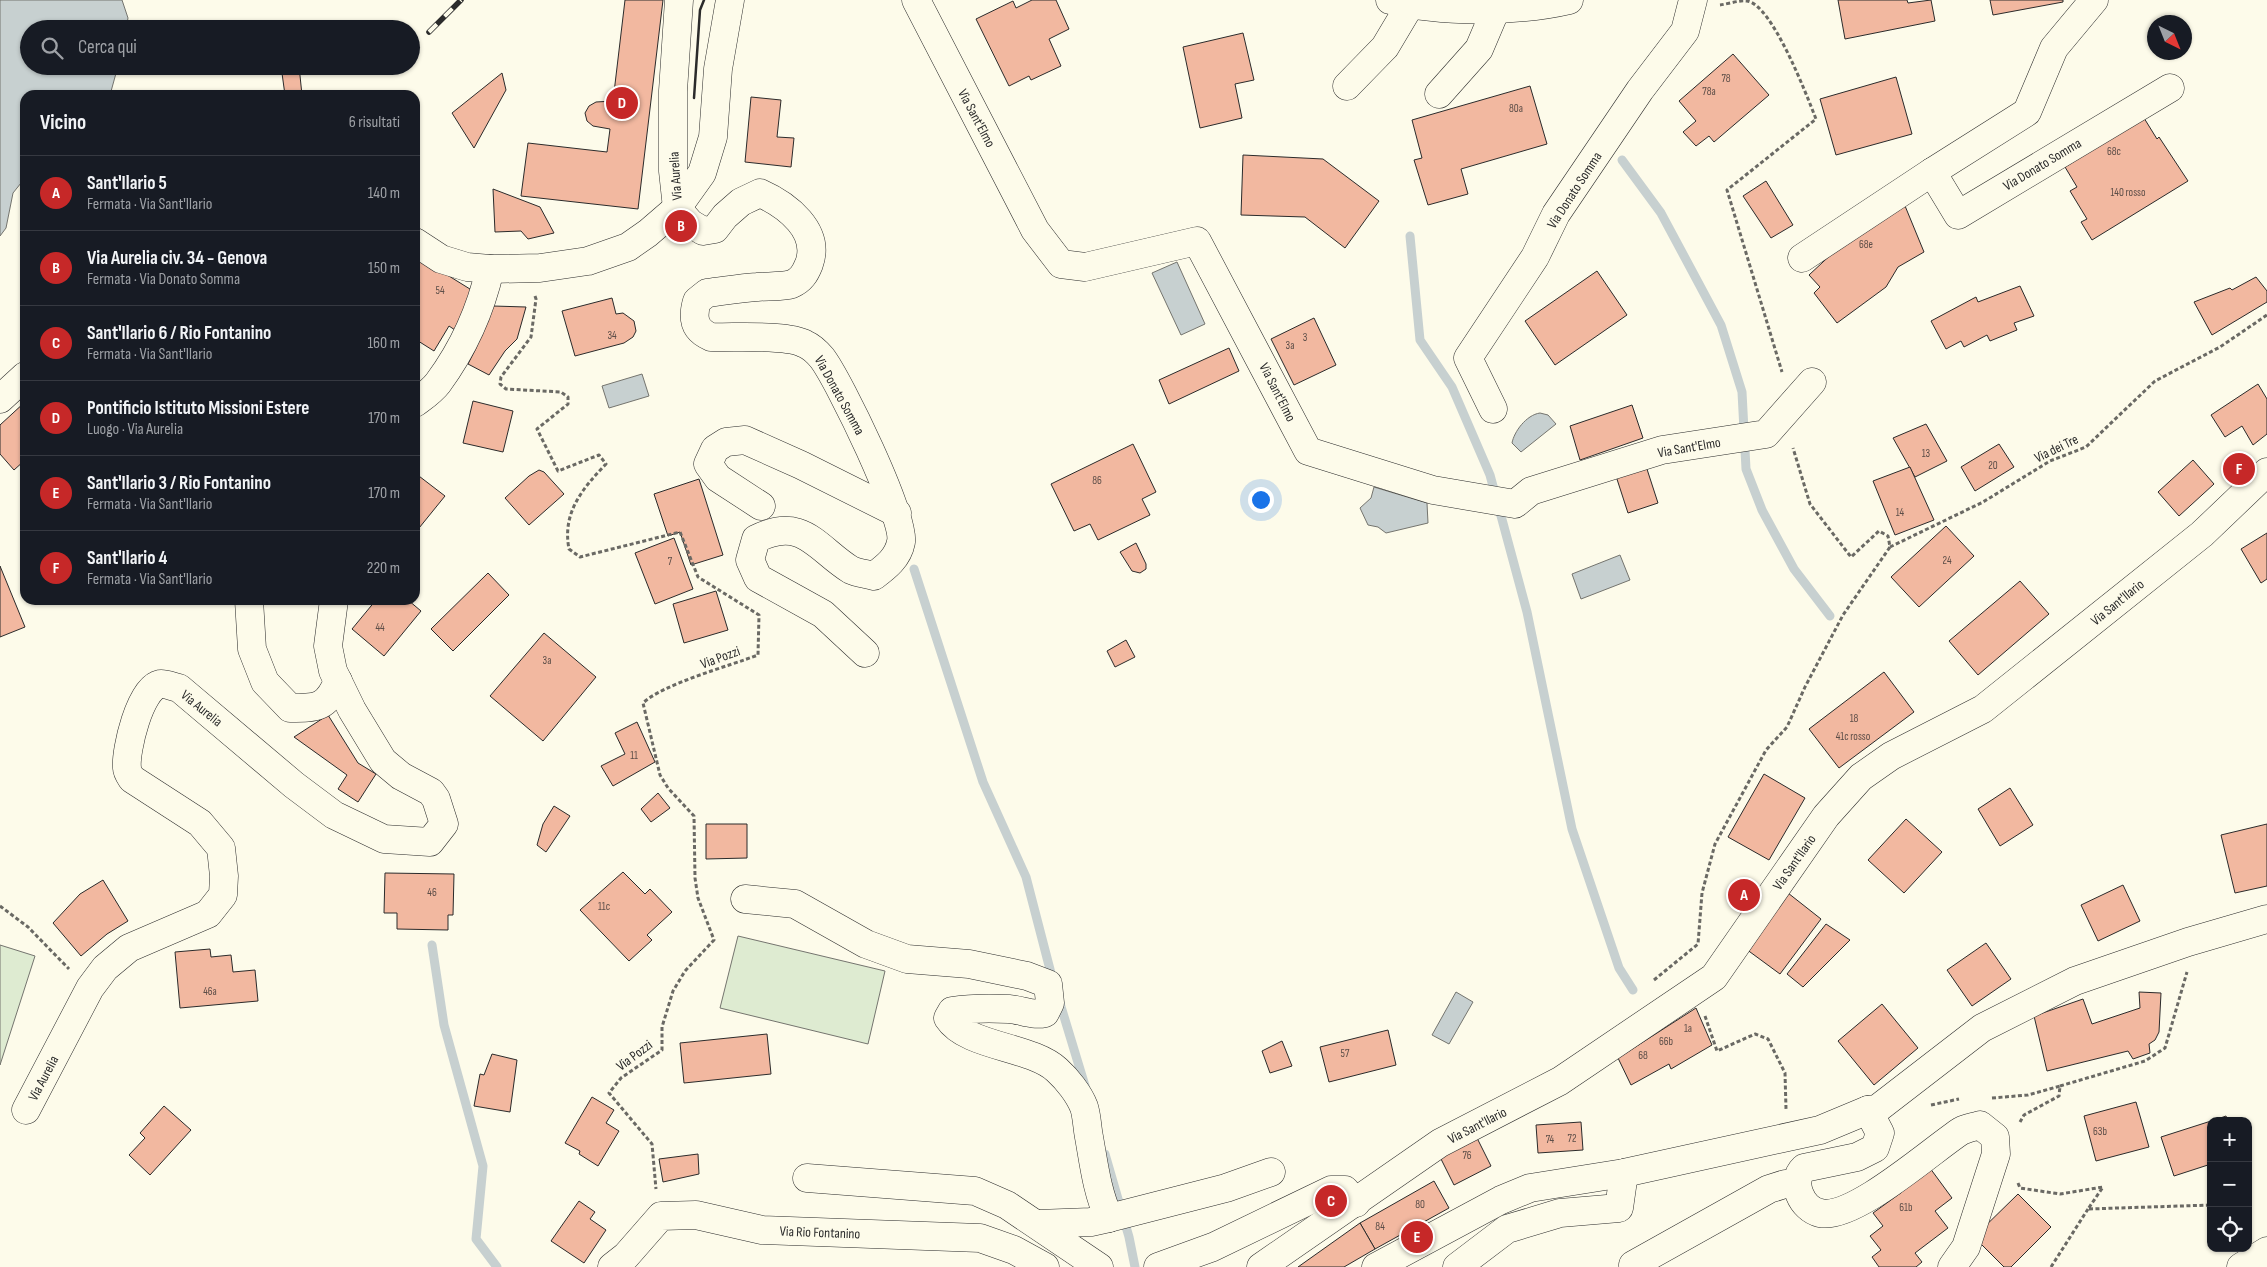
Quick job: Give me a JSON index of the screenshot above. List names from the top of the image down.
{
  "streets": {
    "street": [
      "Via Sant'Elmo",
      "Via Donato Somma",
      "Via Aurelia",
      "Via Sant'Ilario",
      "Via Rio Fontanino"
    ],
    "path": ["Via dei Tre", "Via Pozzi"]
  },
  "crossings": [
    ["Via Donato Somma", "Via Aurelia"],
    ["Via Aurelia", "Via Pozzi"],
    ["Via Pozzi", "Via Rio Fontanino"]
  ],
  "house_numbers": [
    "78",
    "78a",
    "80a",
    "68c",
    "140 rosso",
    "68e",
    "54",
    "34",
    "3",
    "3a",
    "13",
    "20",
    "86",
    "14",
    "24",
    "7",
    "44",
    "3a",
    "18",
    "41c rosso",
    "11",
    "46",
    "11c",
    "46a",
    "1a",
    "66b",
    "57",
    "68",
    "63b",
    "72",
    "74",
    "76",
    "80",
    "61b",
    "84"
  ],
  "north": "bottom right",
  "page": {
    "search": "Cerca qui",
    "pins": [
      "D",
      "B",
      "F",
      "A",
      "C",
      "E"
    ],
    "heading": ["Vicino", "6 risultati"],
    "list": [
      {
        "mark": "A",
        "name": "Sant'Ilario 5",
        "note": "Fermata · Via Sant'Ilario",
        "value": "140 m"
      },
      {
        "mark": "B",
        "name": "Via Aurelia civ. 34 - Genova",
        "note": "Fermata · Via Donato Somma",
        "value": "150 m"
      },
      {
        "mark": "C",
        "name": "Sant'Ilario 6 / Rio Fontanino",
        "note": "Fermata · Via Sant'Ilario",
        "value": "160 m"
      },
      {
        "mark": "D",
        "name": "Pontificio Istituto Missioni Estere",
        "note": "Luogo · Via Aurelia",
        "value": "170 m"
      },
      {
        "mark": "E",
        "name": "Sant'Ilario 3 / Rio Fontanino",
        "note": "Fermata · Via Sant'Ilario",
        "value": "170 m"
      },
      {
        "mark": "F",
        "name": "Sant'Ilario 4",
        "note": "Fermata · Via Sant'Ilario",
        "value": "220 m"
      }
    ],
    "map_buttons": ["+", "−"]
  }
}
